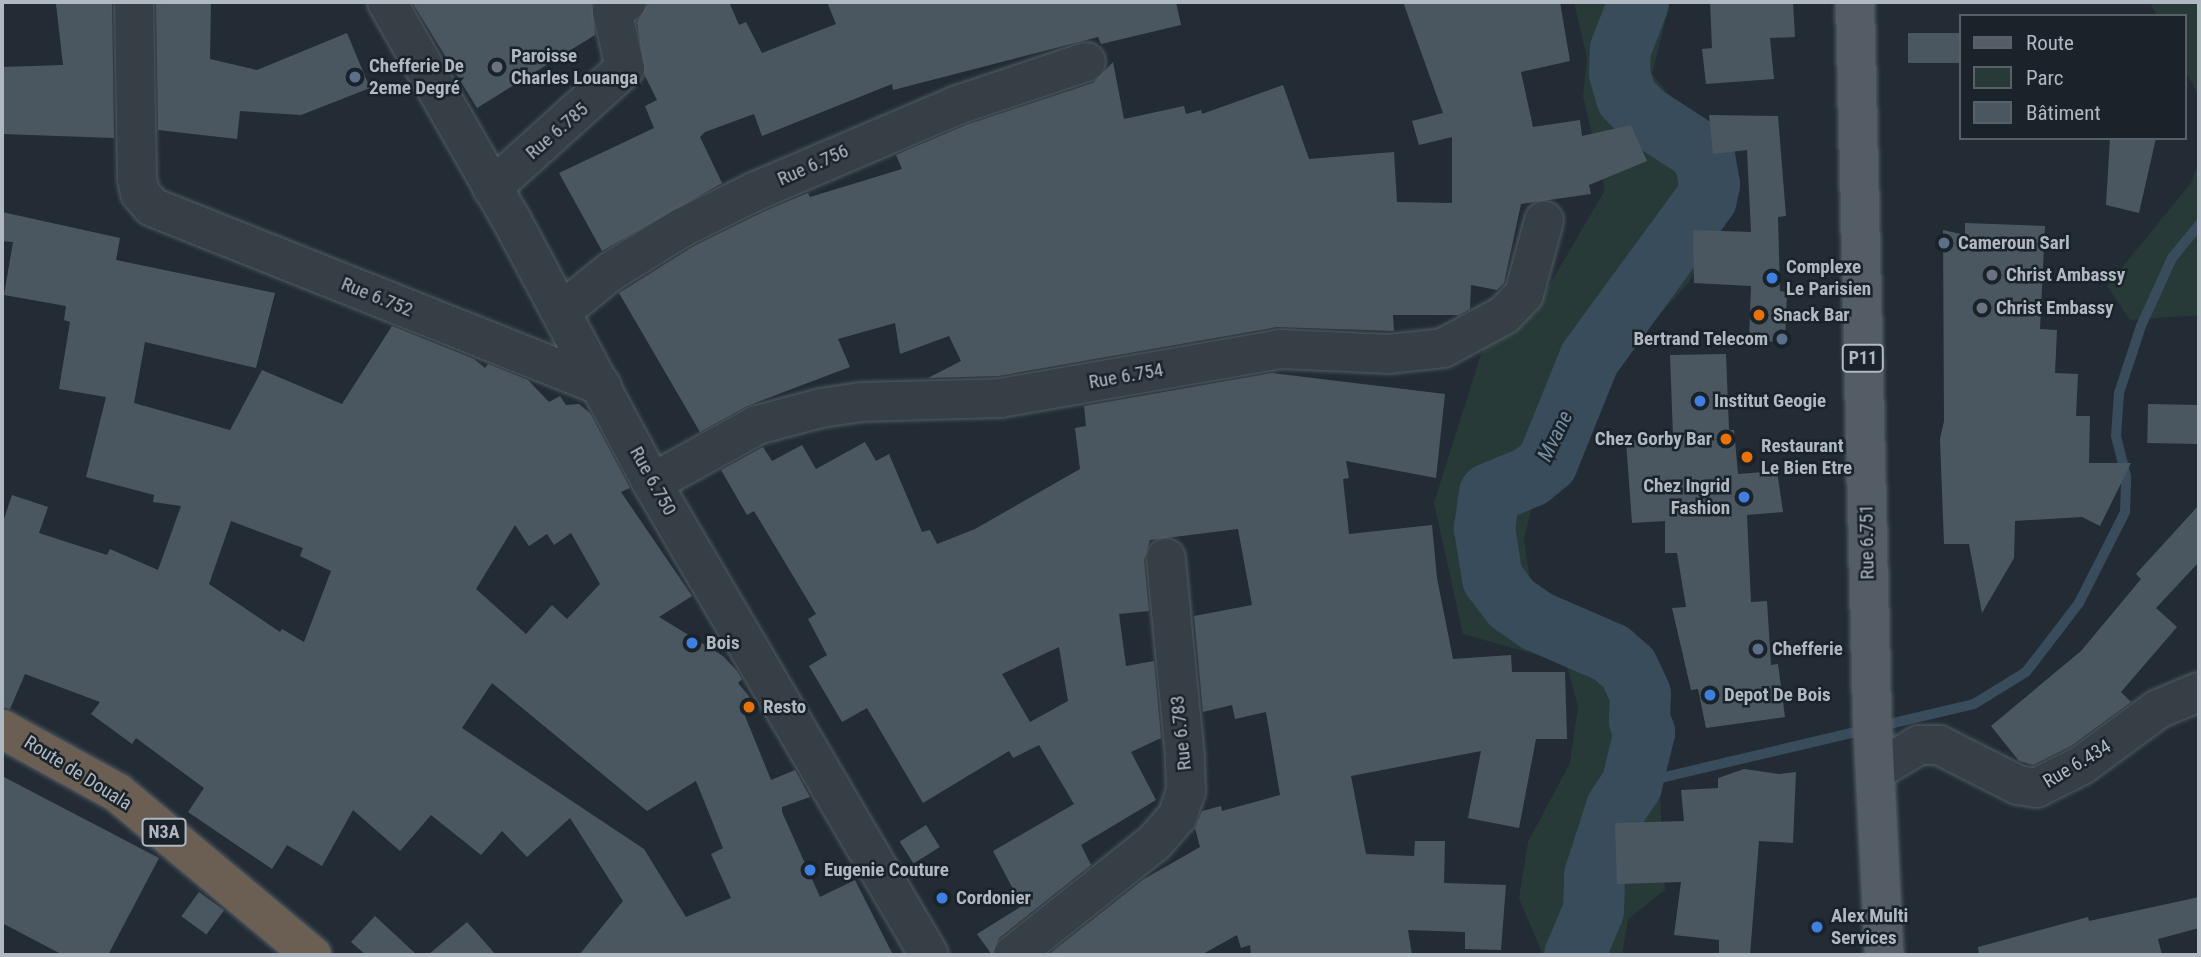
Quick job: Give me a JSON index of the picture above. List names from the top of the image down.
{
  "streets": {
    "highway": ["Route de Douala", "N3A"],
    "main road": ["P11", "Rue 6.751"],
    "street": [
      "Rue 6.785",
      "Rue 6.756",
      "Rue 6.752",
      "Rue 6.754",
      "Rue 6.750",
      "Rue 6.783",
      "Rue 6.434"
    ]
  },
  "crossings": [
    ["Rue 6.785", "Rue 6.750"],
    ["Rue 6.756", "Rue 6.750"],
    ["Rue 6.752", "Rue 6.750"],
    ["Rue 6.754", "Rue 6.750"],
    ["Rue 6.751", "Rue 6.434"]
  ],
  "water": ["Mvane"],
  "places": [
    "Paroisse Charles Louanga",
    "Chefferie De 2eme Degré",
    "Cameroun Sarl",
    "Christ Ambassy",
    "Complexe Le Parisien",
    "Christ Embassy",
    "Snack Bar",
    "Bertrand Telecom",
    "Institut Geogie",
    "Chez Gorby Bar",
    "Restaurant Le Bien Etre",
    "Chez Ingrid Fashion",
    "Bois",
    "Chefferie",
    "Depot De Bois",
    "Resto",
    "Eugenie Couture",
    "Cordonier",
    "Alex Multi Services"
  ],
  "legend": ["Route", "Parc", "Bâtiment"]
}
